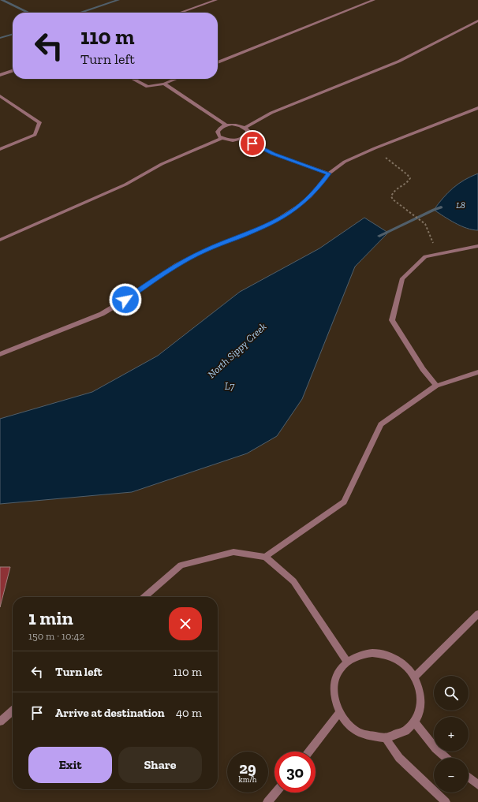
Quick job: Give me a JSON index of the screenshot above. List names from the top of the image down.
{
  "water": ["L8", "North Sippy Creek", "L7"],
  "page": {
    "turn": ["110 m", "Turn left"],
    "heading": ["1 min", "150 m · 10:42"],
    "list": [
      {
        "name": "Turn left",
        "value": "110 m"
      },
      {
        "name": "Arrive at destination",
        "value": "40 m"
      }
    ],
    "map_buttons": ["+", "−"],
    "buttons": ["Exit", "Share"],
    "speed": "29 km/h",
    "limit": "30"
  }
}
